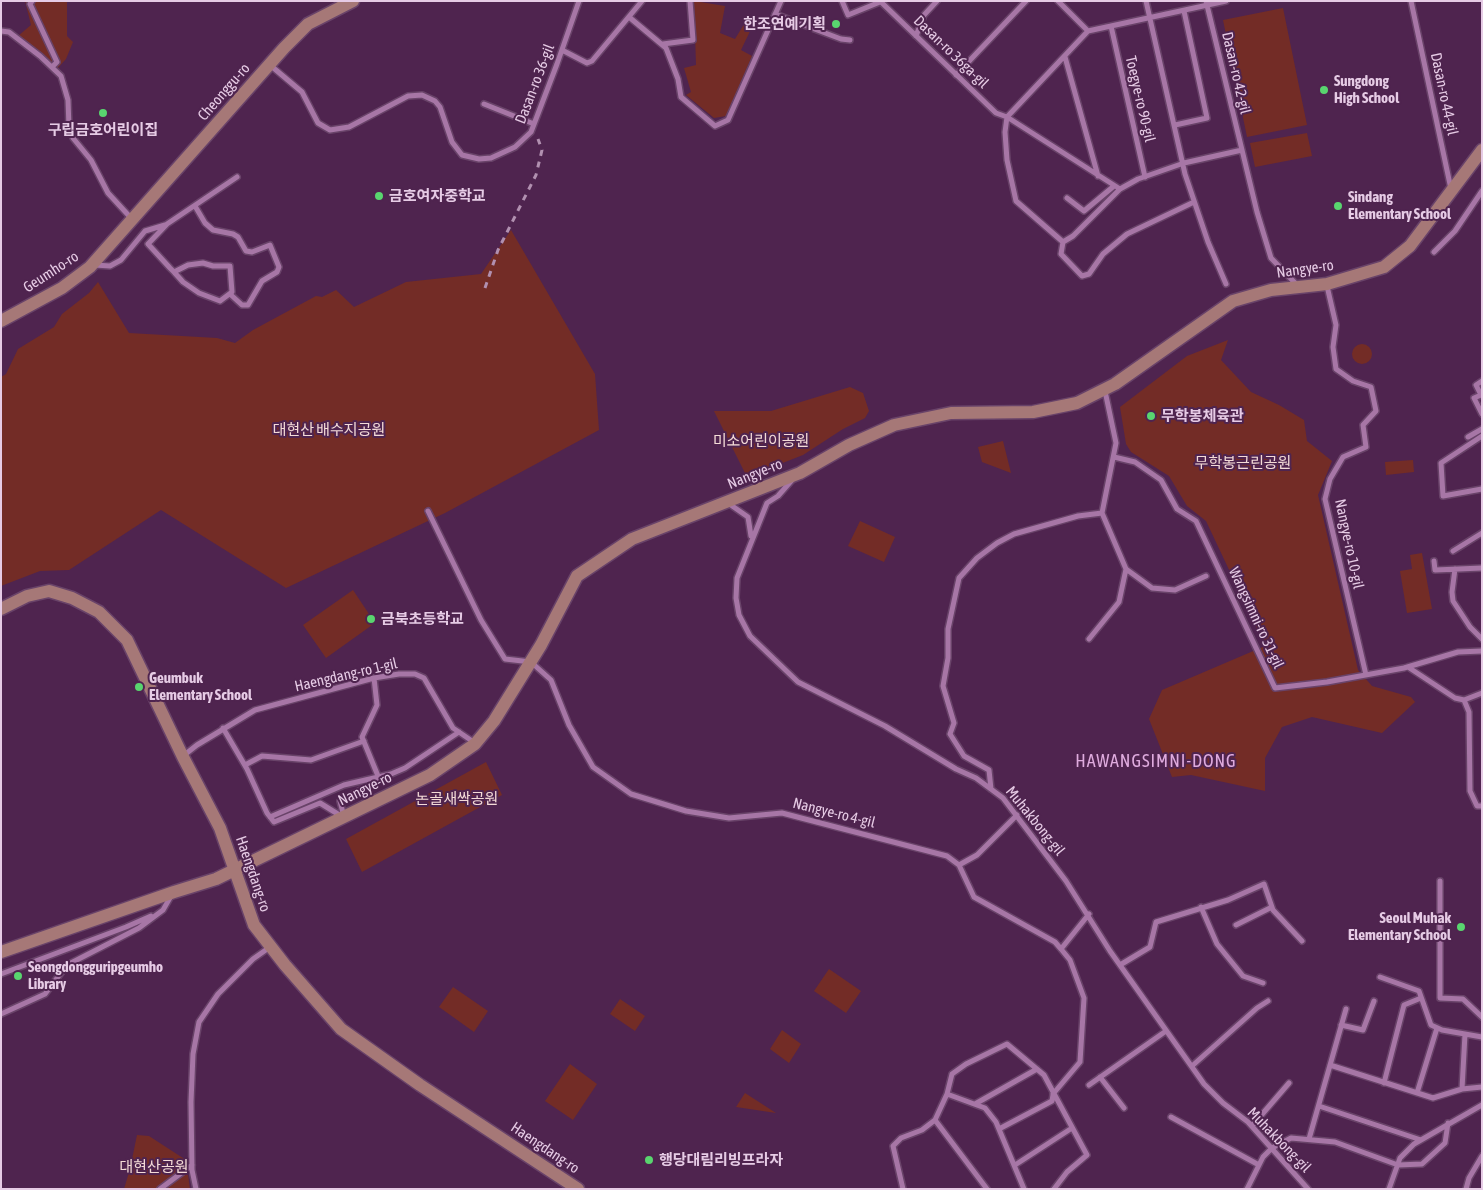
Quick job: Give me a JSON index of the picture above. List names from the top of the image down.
{
  "streets": {
    "main road": [
      "Cheonggu-ro",
      "Nangye-ro",
      "Geumho-ro",
      "Haengdang-ro"
    ],
    "street": [
      "Dasan-ro 36ga-gil",
      "Dasan-ro 42-gil",
      "Dasan-ro 36-gil",
      "Dasan-ro 44-gil",
      "Toegye-ro 90-gil",
      "Nangye-ro 10-gil",
      "Wangsimni-ro 31-gil",
      "Haengdang-ro 1-gil",
      "Nangye-ro 4-gil",
      "Muhakbong-gil"
    ]
  },
  "crossings": [
    ["Dasan-ro 42-gil", "Nangye-ro"],
    ["Dasan-ro 36-gil", "Cheonggu-ro"],
    ["Cheonggu-ro", "Geumho-ro"],
    ["Dasan-ro 44-gil", "Nangye-ro"],
    ["Nangye-ro", "Nangye-ro 10-gil"],
    ["Nangye-ro", "Haengdang-ro 1-gil"],
    ["Nangye-ro", "Nangye-ro 4-gil"],
    ["Nangye-ro", "Muhakbong-gil"],
    ["Nangye-ro", "Haengdang-ro"],
    ["Nangye-ro 10-gil", "Wangsimni-ro 31-gil"],
    ["Haengdang-ro 1-gil", "Haengdang-ro"]
  ],
  "districts": ["HAWANGSIMNI-DONG"],
  "parks": [
    "대현산 배수지공원",
    "미소어린이공원",
    "무학봉근린공원",
    "논골새싹공원",
    "대현산공원"
  ],
  "places": [
    "한조연예기획",
    "Sungdong High School",
    "구립금호어린이집",
    "금호여자중학교",
    "Sindang Elementary School",
    "무학봉체육관",
    "금북초등학교",
    "Geumbuk Elementary School",
    "Seoul Muhak Elementary School",
    "Seongdongguripgeumho Library",
    "행당대림리빙프라자"
  ]
}
